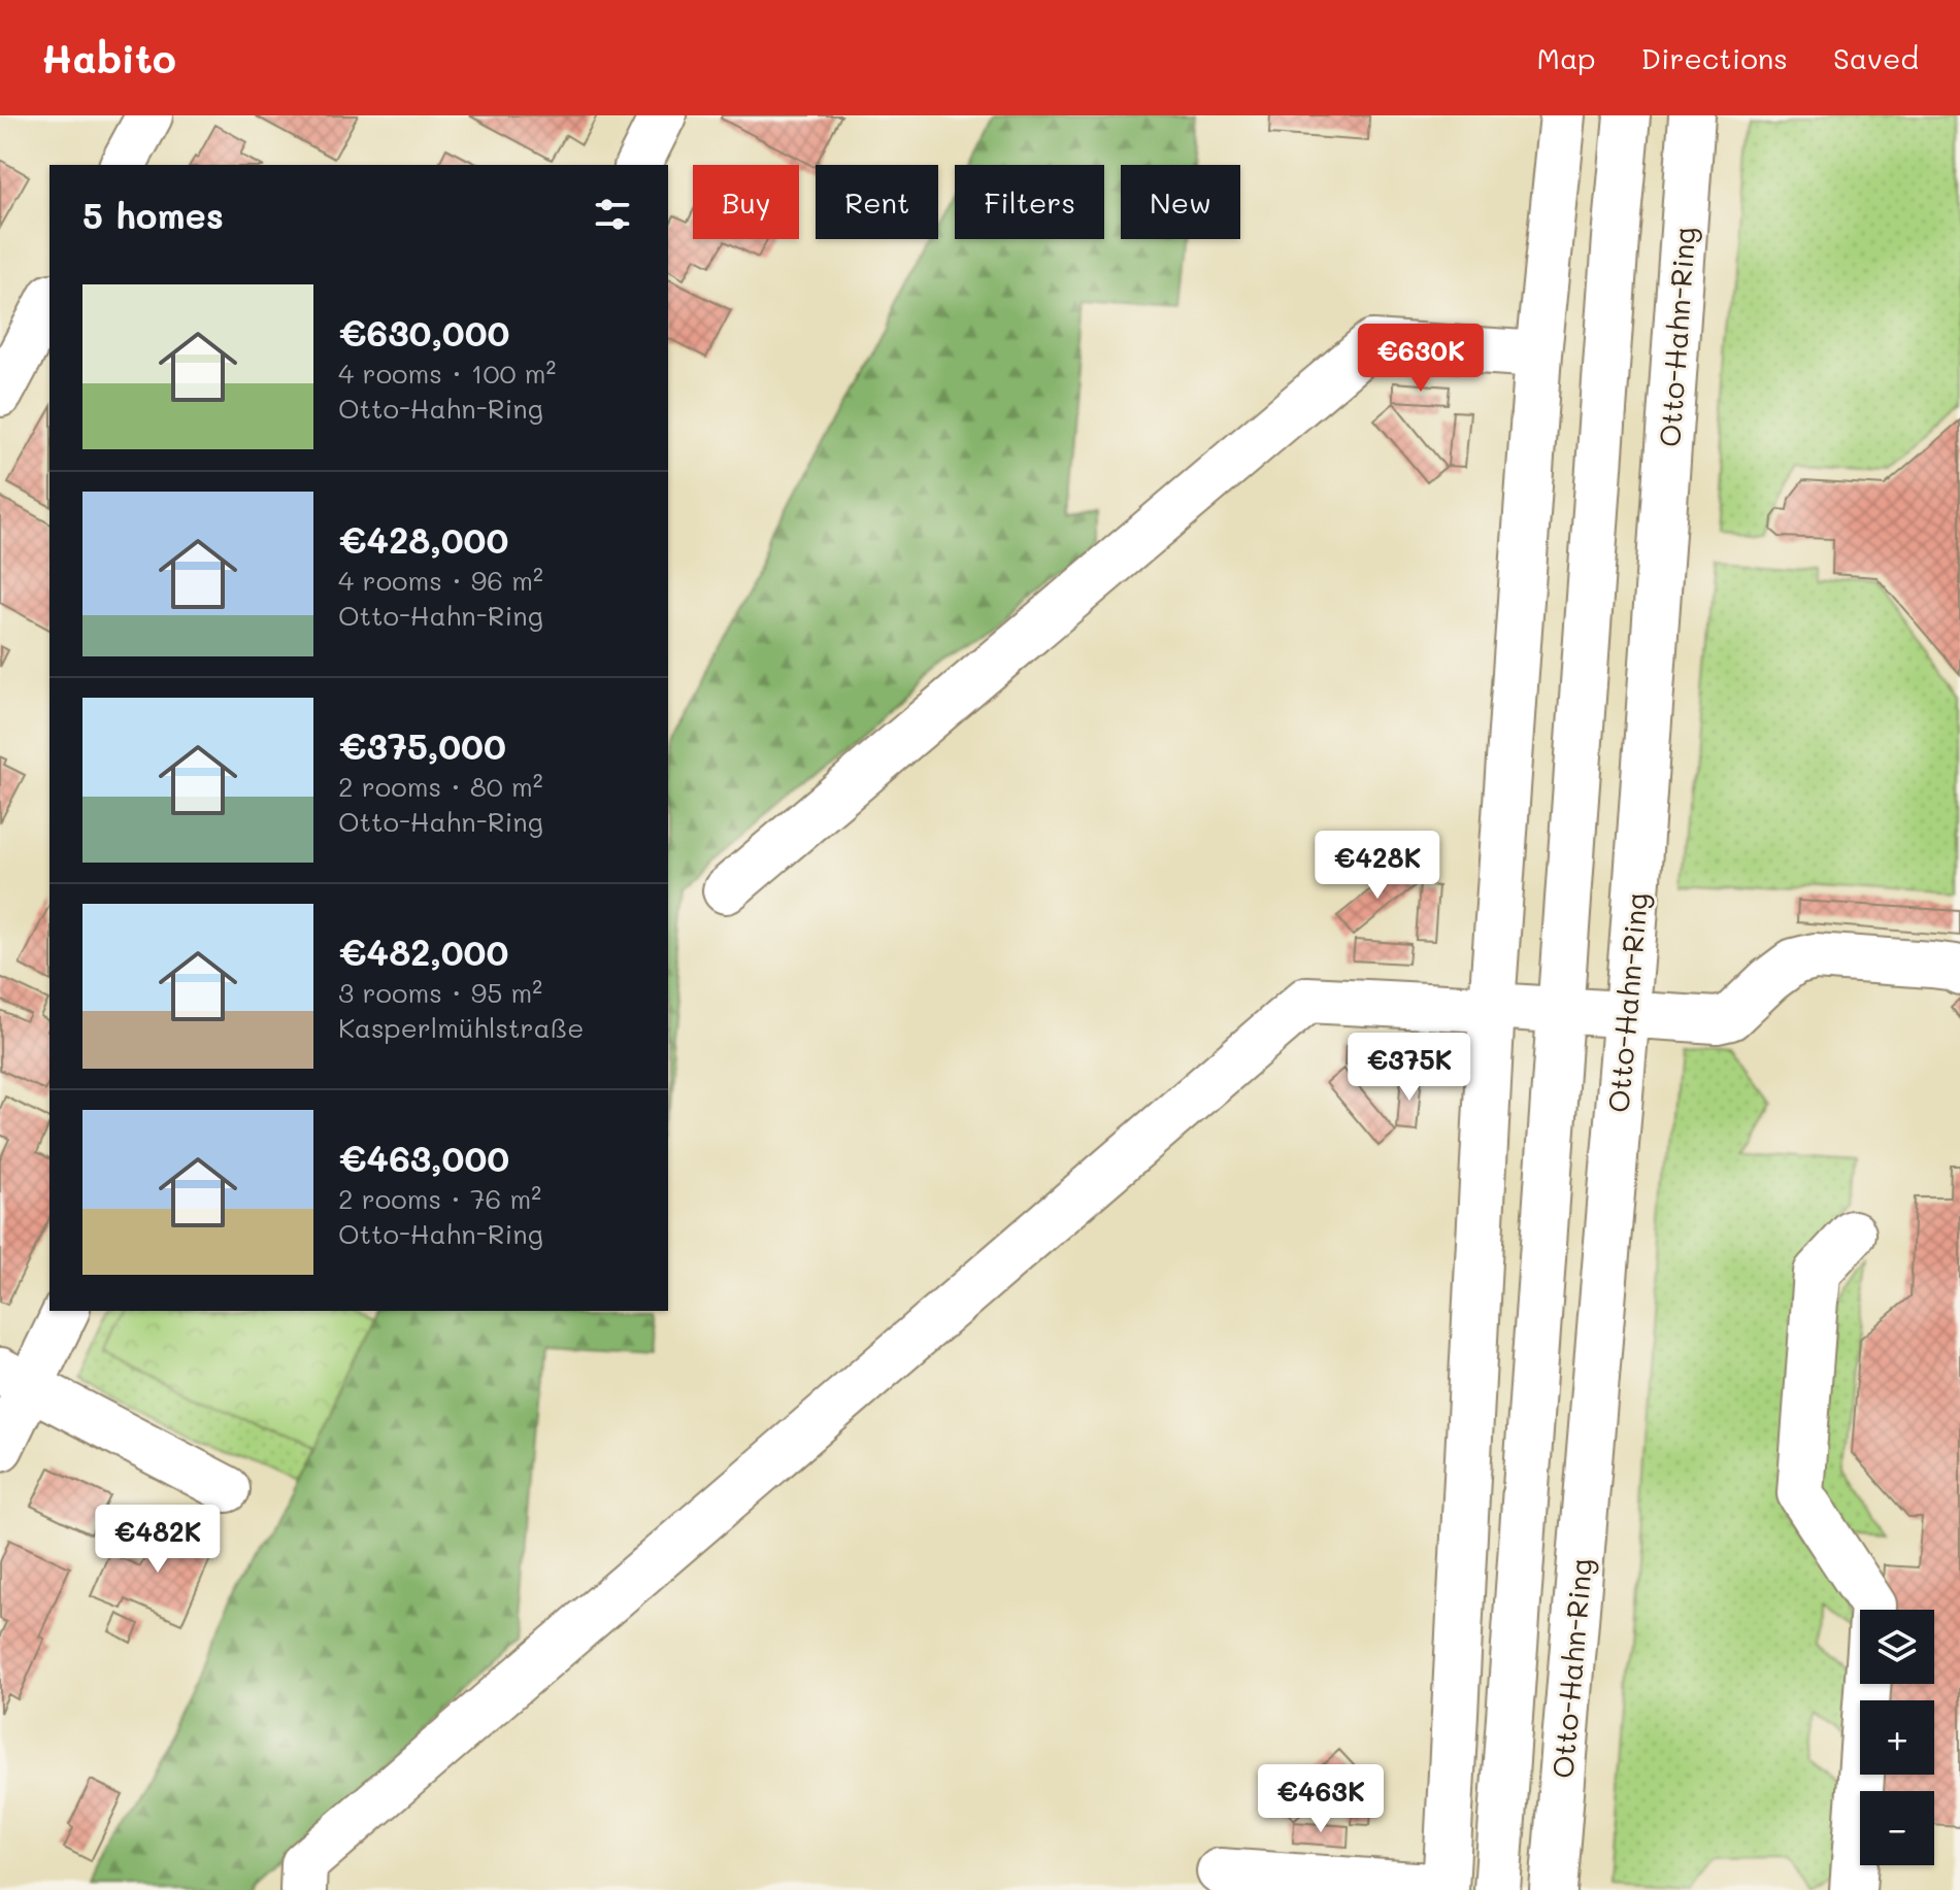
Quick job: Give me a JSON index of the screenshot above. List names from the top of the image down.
{
  "streets": {
    "street": ["Otto-Hahn-Ring"]
  },
  "page": {
    "header": "Habito",
    "nav": ["Map", "Directions", "Saved"],
    "chip": [
      "Buy",
      "Rent",
      "Filters",
      "New"
    ],
    "heading": "5 homes",
    "list": [
      {
        "name": "€630,000",
        "note": "4 rooms · 100 m² · Otto-Hahn-Ring"
      },
      {
        "name": "€428,000",
        "note": "4 rooms · 96 m² · Otto-Hahn-Ring"
      },
      {
        "name": "€375,000",
        "note": "2 rooms · 80 m² · Otto-Hahn-Ring"
      },
      {
        "name": "€482,000",
        "note": "3 rooms · 95 m² · Kasperlmühlstraße"
      },
      {
        "name": "€463,000",
        "note": "2 rooms · 76 m² · Otto-Hahn-Ring"
      }
    ],
    "price": [
      "€630K",
      "€428K",
      "€375K",
      "€482K",
      "€463K"
    ],
    "map_buttons": ["+", "−"]
  }
}
